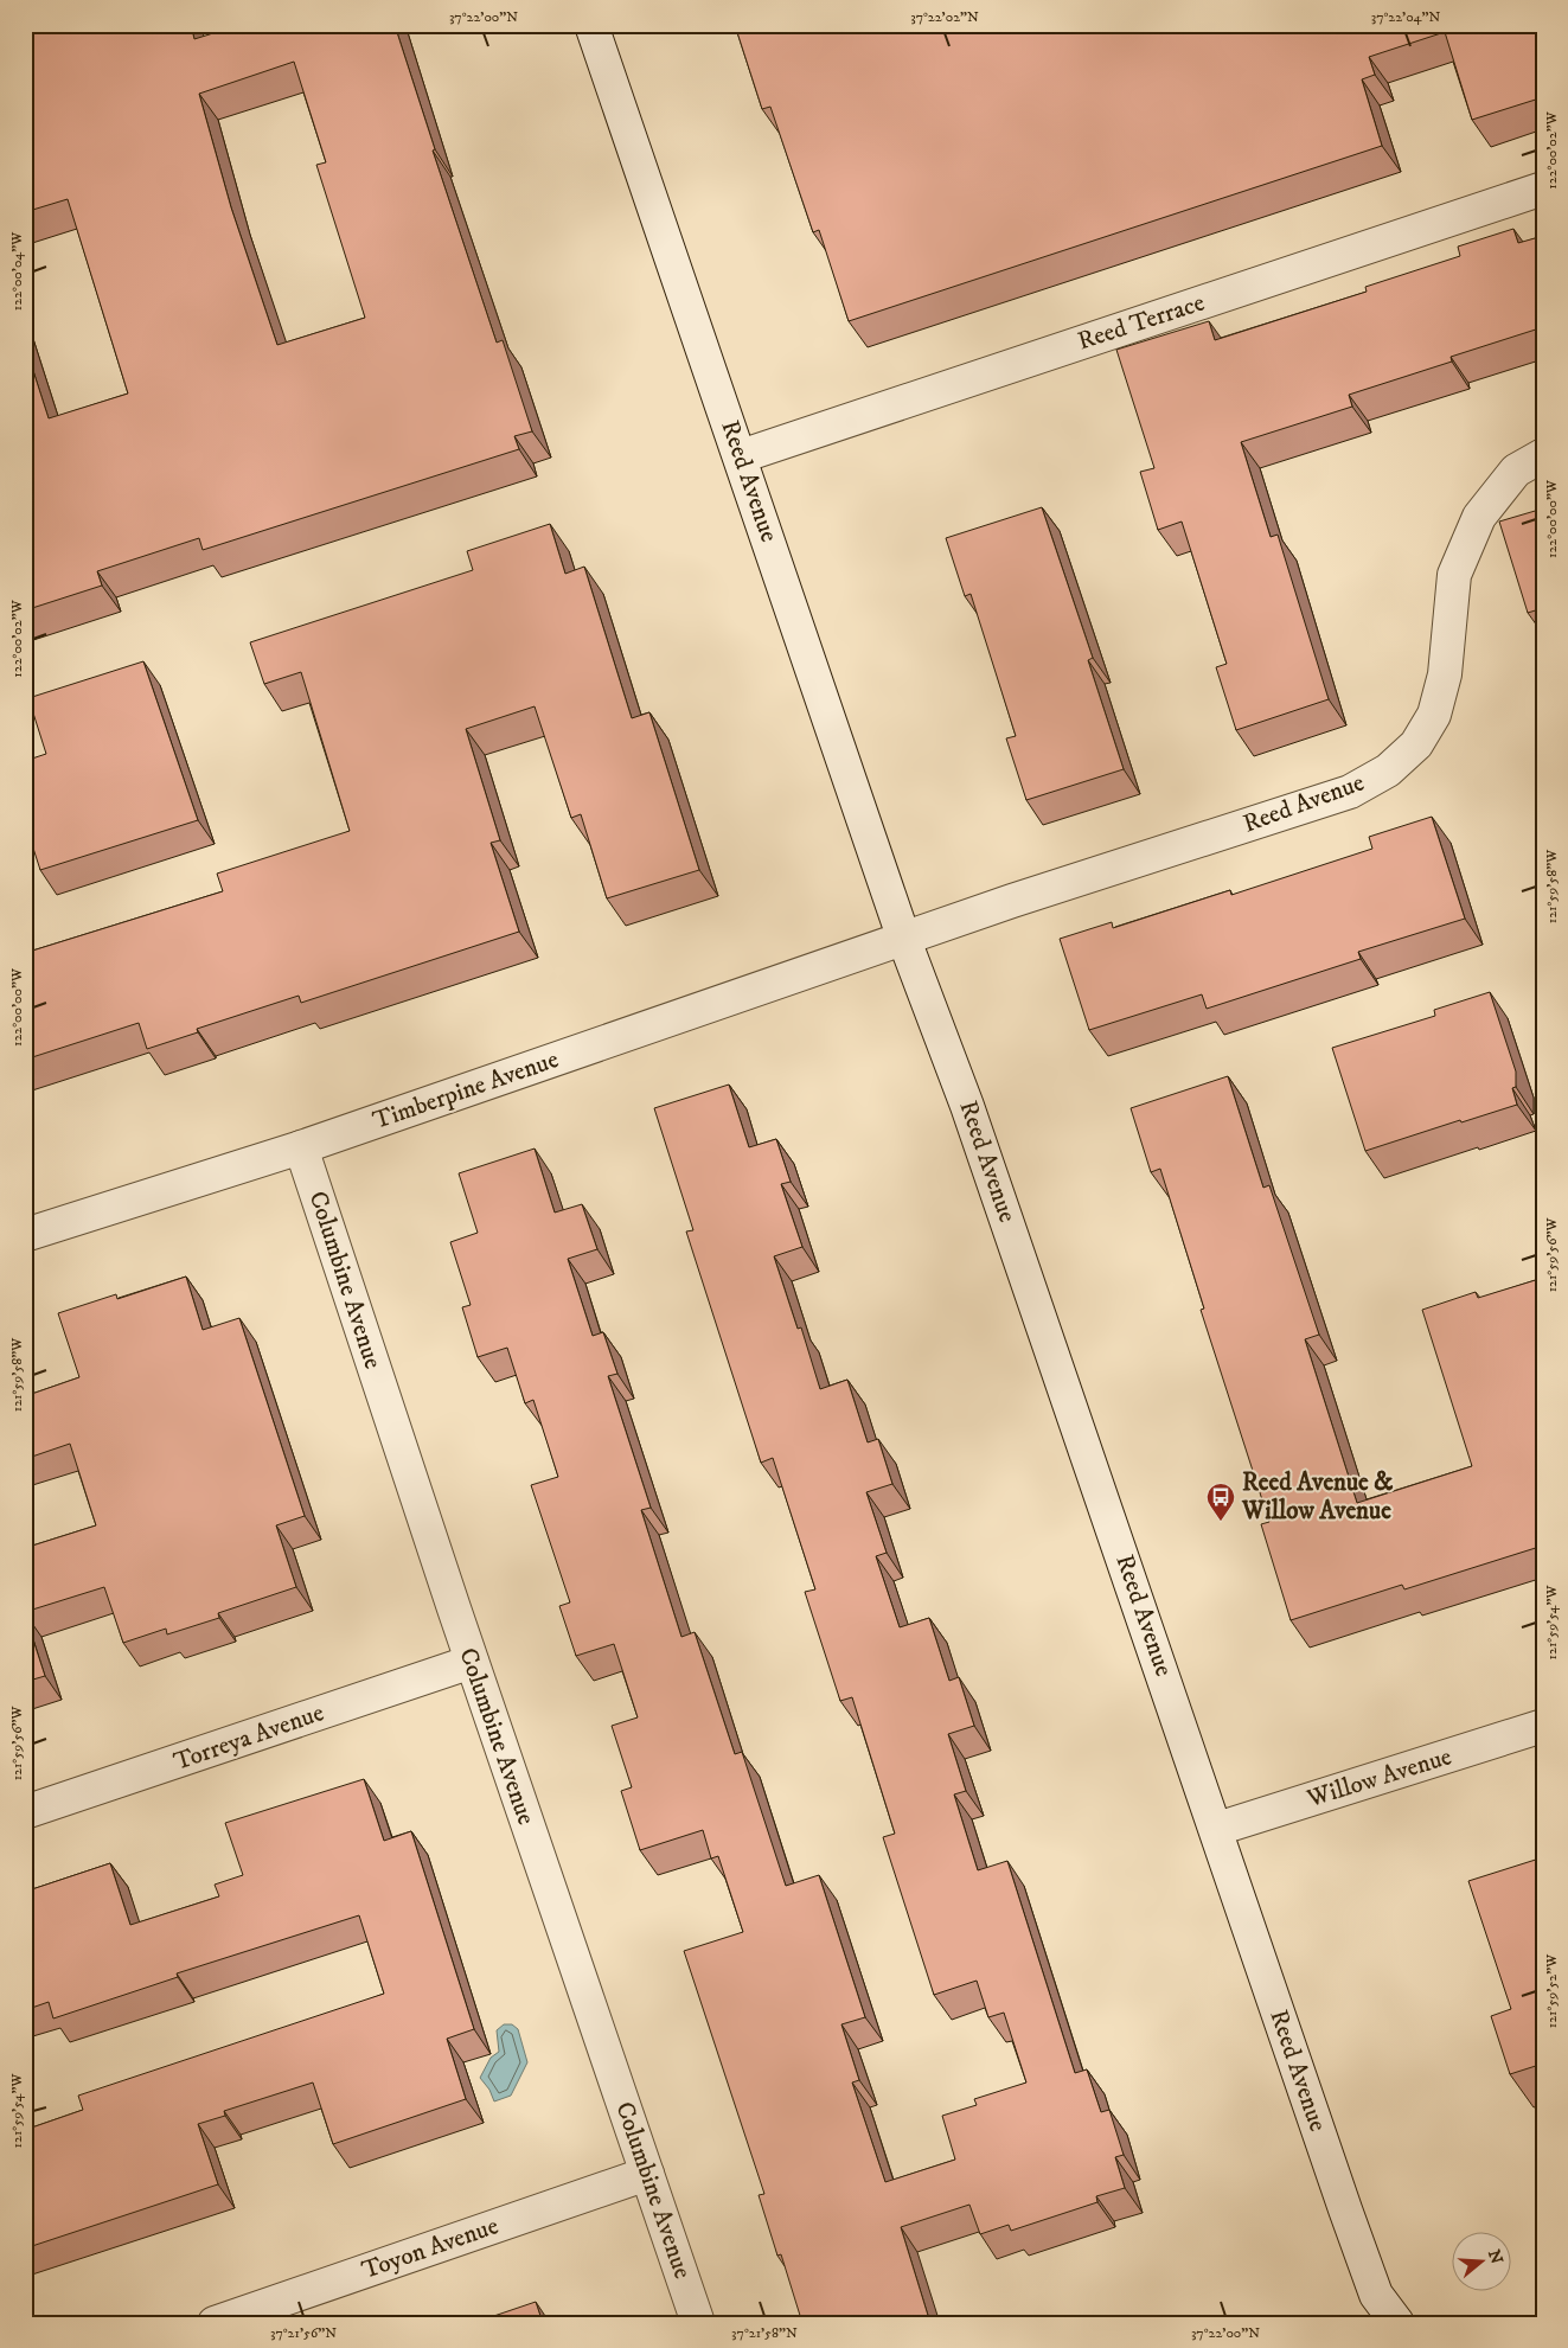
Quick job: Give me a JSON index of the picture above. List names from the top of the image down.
{
  "streets": {
    "street": [
      "Reed Terrace",
      "Reed Avenue",
      "Timberpine Avenue",
      "Columbine Avenue",
      "Torreya Avenue",
      "Willow Avenue",
      "Toyon Avenue"
    ]
  },
  "crossings": [
    ["Reed Terrace", "Reed Avenue"],
    ["Reed Avenue", "Timberpine Avenue"],
    ["Reed Avenue", "Willow Avenue"],
    ["Timberpine Avenue", "Columbine Avenue"],
    ["Columbine Avenue", "Torreya Avenue"],
    ["Columbine Avenue", "Toyon Avenue"]
  ],
  "places": {
    "bus stop": ["Reed Avenue & Willow Avenue"]
  },
  "north": "right",
  "coordinates": [
    "37°22'00\"N",
    "37°22'02\"N",
    "37°22'04\"N",
    "122°00'02\"W",
    "122°00'04\"W",
    "122°00'00\"W",
    "121°59'58\"W",
    "121°59'56\"W",
    "121°59'54\"W",
    "121°59'52\"W",
    "37°21'56\"N",
    "37°21'58\"N"
  ]
}
